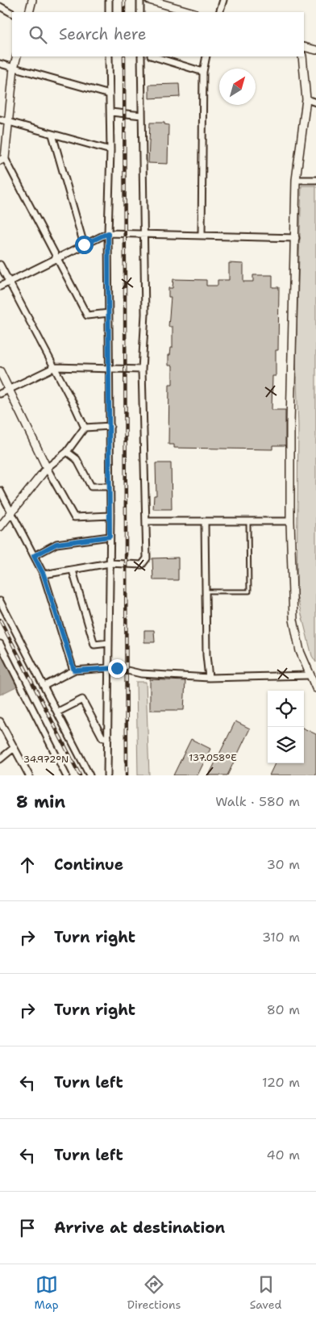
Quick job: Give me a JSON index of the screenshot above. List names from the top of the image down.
{
  "north": "top right",
  "page": {
    "search": "Search here",
    "heading": ["8 min", "Walk · 580 m"],
    "list": [
      ["Continue", "30 m"],
      ["Turn right", "310 m"],
      ["Turn right", "80 m"],
      ["Turn left", "120 m"],
      ["Turn left", "40 m"],
      "Arrive at destination"
    ],
    "nav": ["Map", "Directions", "Saved"]
  },
  "coordinates": ["137.058°E", "34.972°N"]
}
